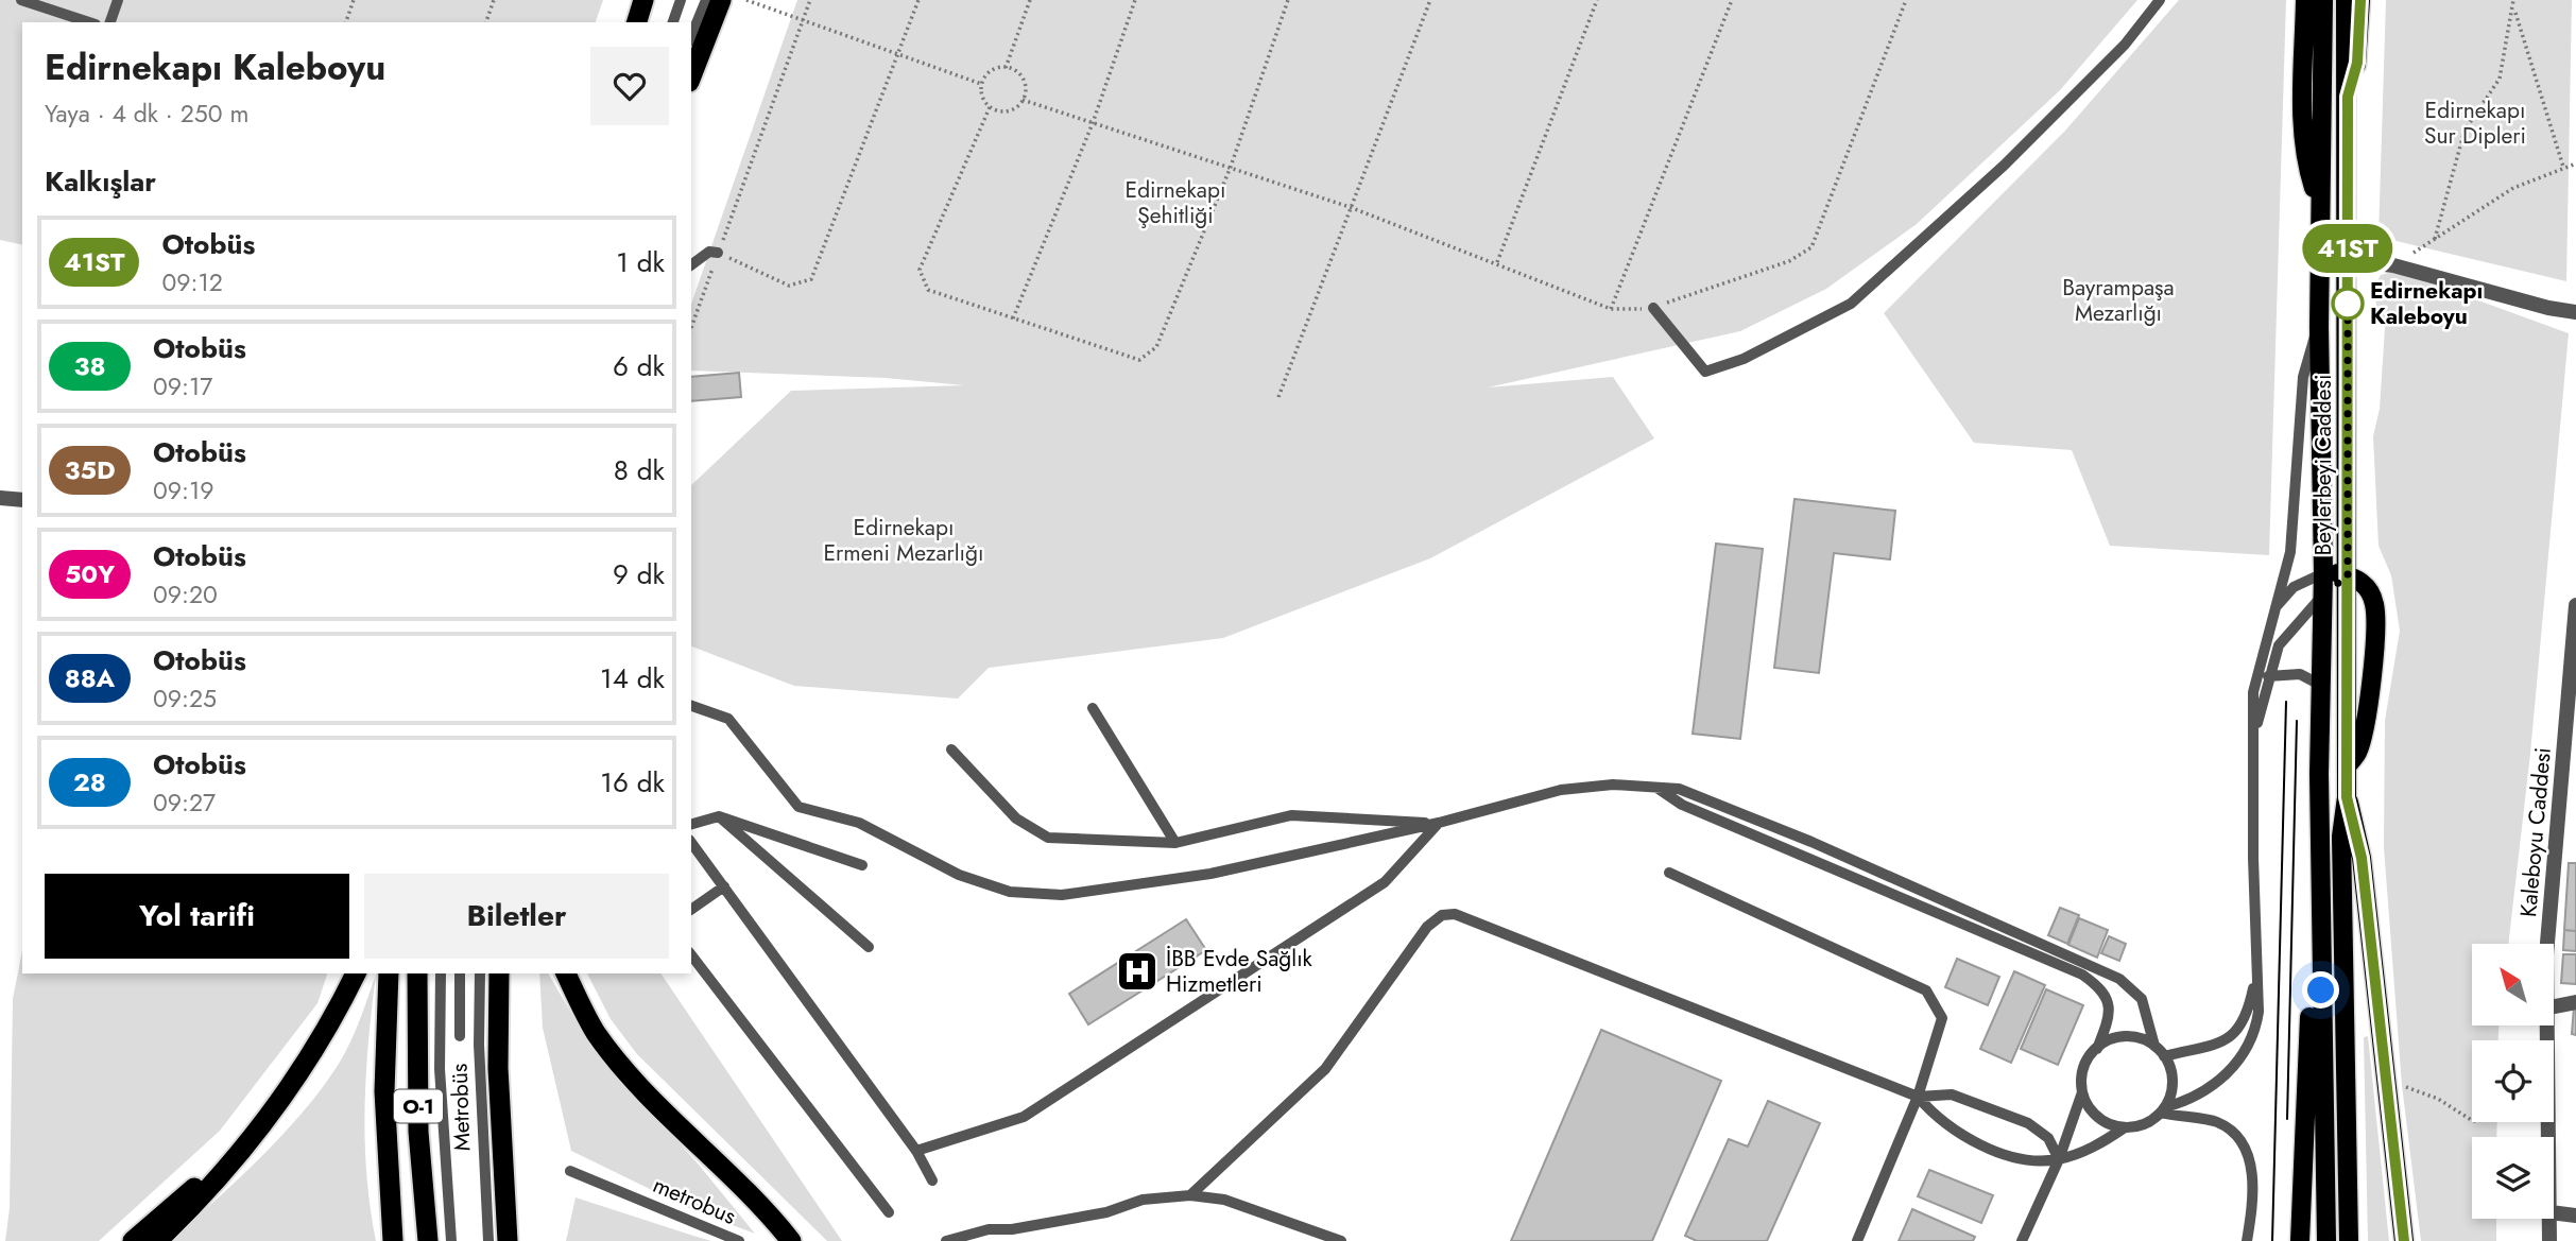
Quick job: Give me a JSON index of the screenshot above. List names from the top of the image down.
{
  "streets": {
    "highway": ["O-1"],
    "main road": ["Beylerbeyi Caddesi"],
    "street": ["Kaleboyu Caddesi"],
    "lane": ["Metrobüs", "metrobus"]
  },
  "parks": [
    "Edirnekapı Sur Dipleri",
    "Edirnekapı Şehitliği",
    "Bayrampaşa Mezarlığı",
    "Edirnekapı Ermeni Mezarlığı"
  ],
  "places": {
    "other": ["Edirnekapı Kaleboyu"],
    "hospital": ["İBB Evde Sağlık Hizmetleri"]
  },
  "lines": ["bus line 41ST"],
  "north": "top left",
  "page": {
    "on_map": "41ST",
    "heading": [
      ["Edirnekapı Kaleboyu", "Yaya · 4 dk · 250 m"],
      "Kalkışlar"
    ],
    "list": [
      {
        "mark": "41ST",
        "name": "Otobüs",
        "note": "09:12",
        "value": "1 dk"
      },
      {
        "mark": "38",
        "name": "Otobüs",
        "note": "09:17",
        "value": "6 dk"
      },
      {
        "mark": "35D",
        "name": "Otobüs",
        "note": "09:19",
        "value": "8 dk"
      },
      {
        "mark": "50Y",
        "name": "Otobüs",
        "note": "09:20",
        "value": "9 dk"
      },
      {
        "mark": "88A",
        "name": "Otobüs",
        "note": "09:25",
        "value": "14 dk"
      },
      {
        "mark": "28",
        "name": "Otobüs",
        "note": "09:27",
        "value": "16 dk"
      }
    ],
    "buttons": ["Yol tarifi", "Biletler"]
  }
}
